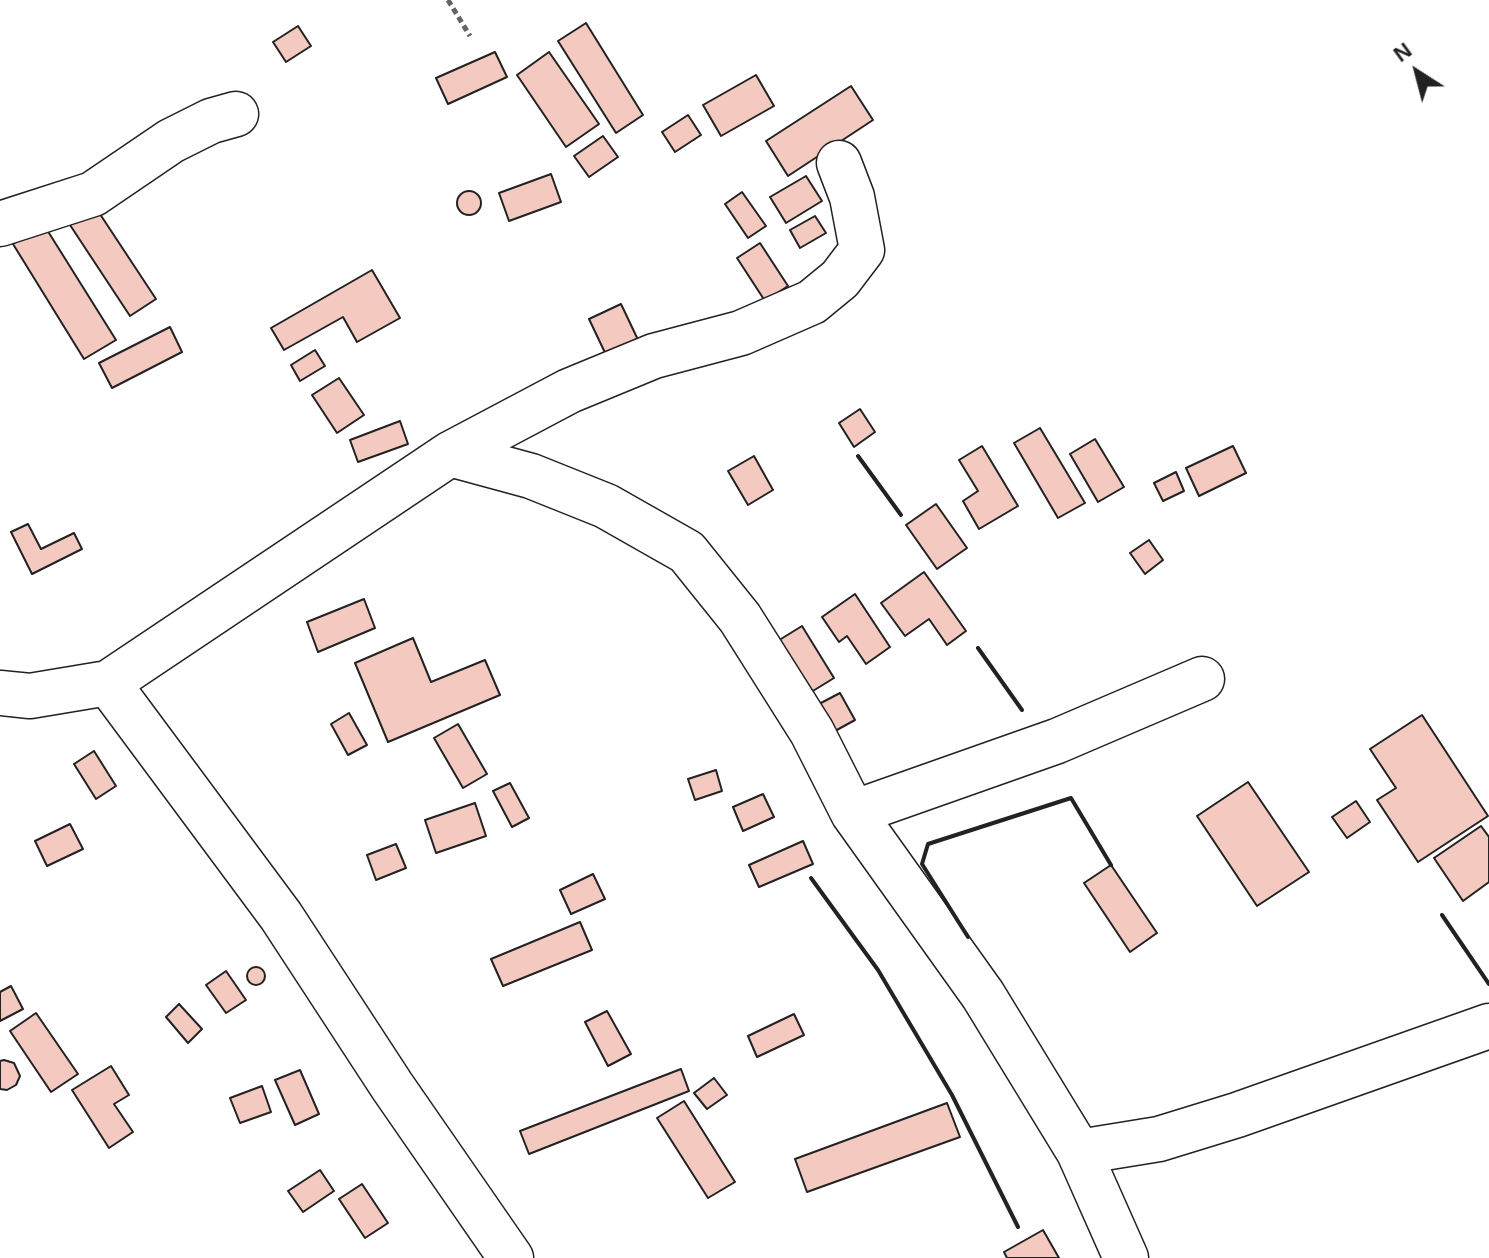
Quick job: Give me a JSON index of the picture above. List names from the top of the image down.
{
  "north": "top left"
}
